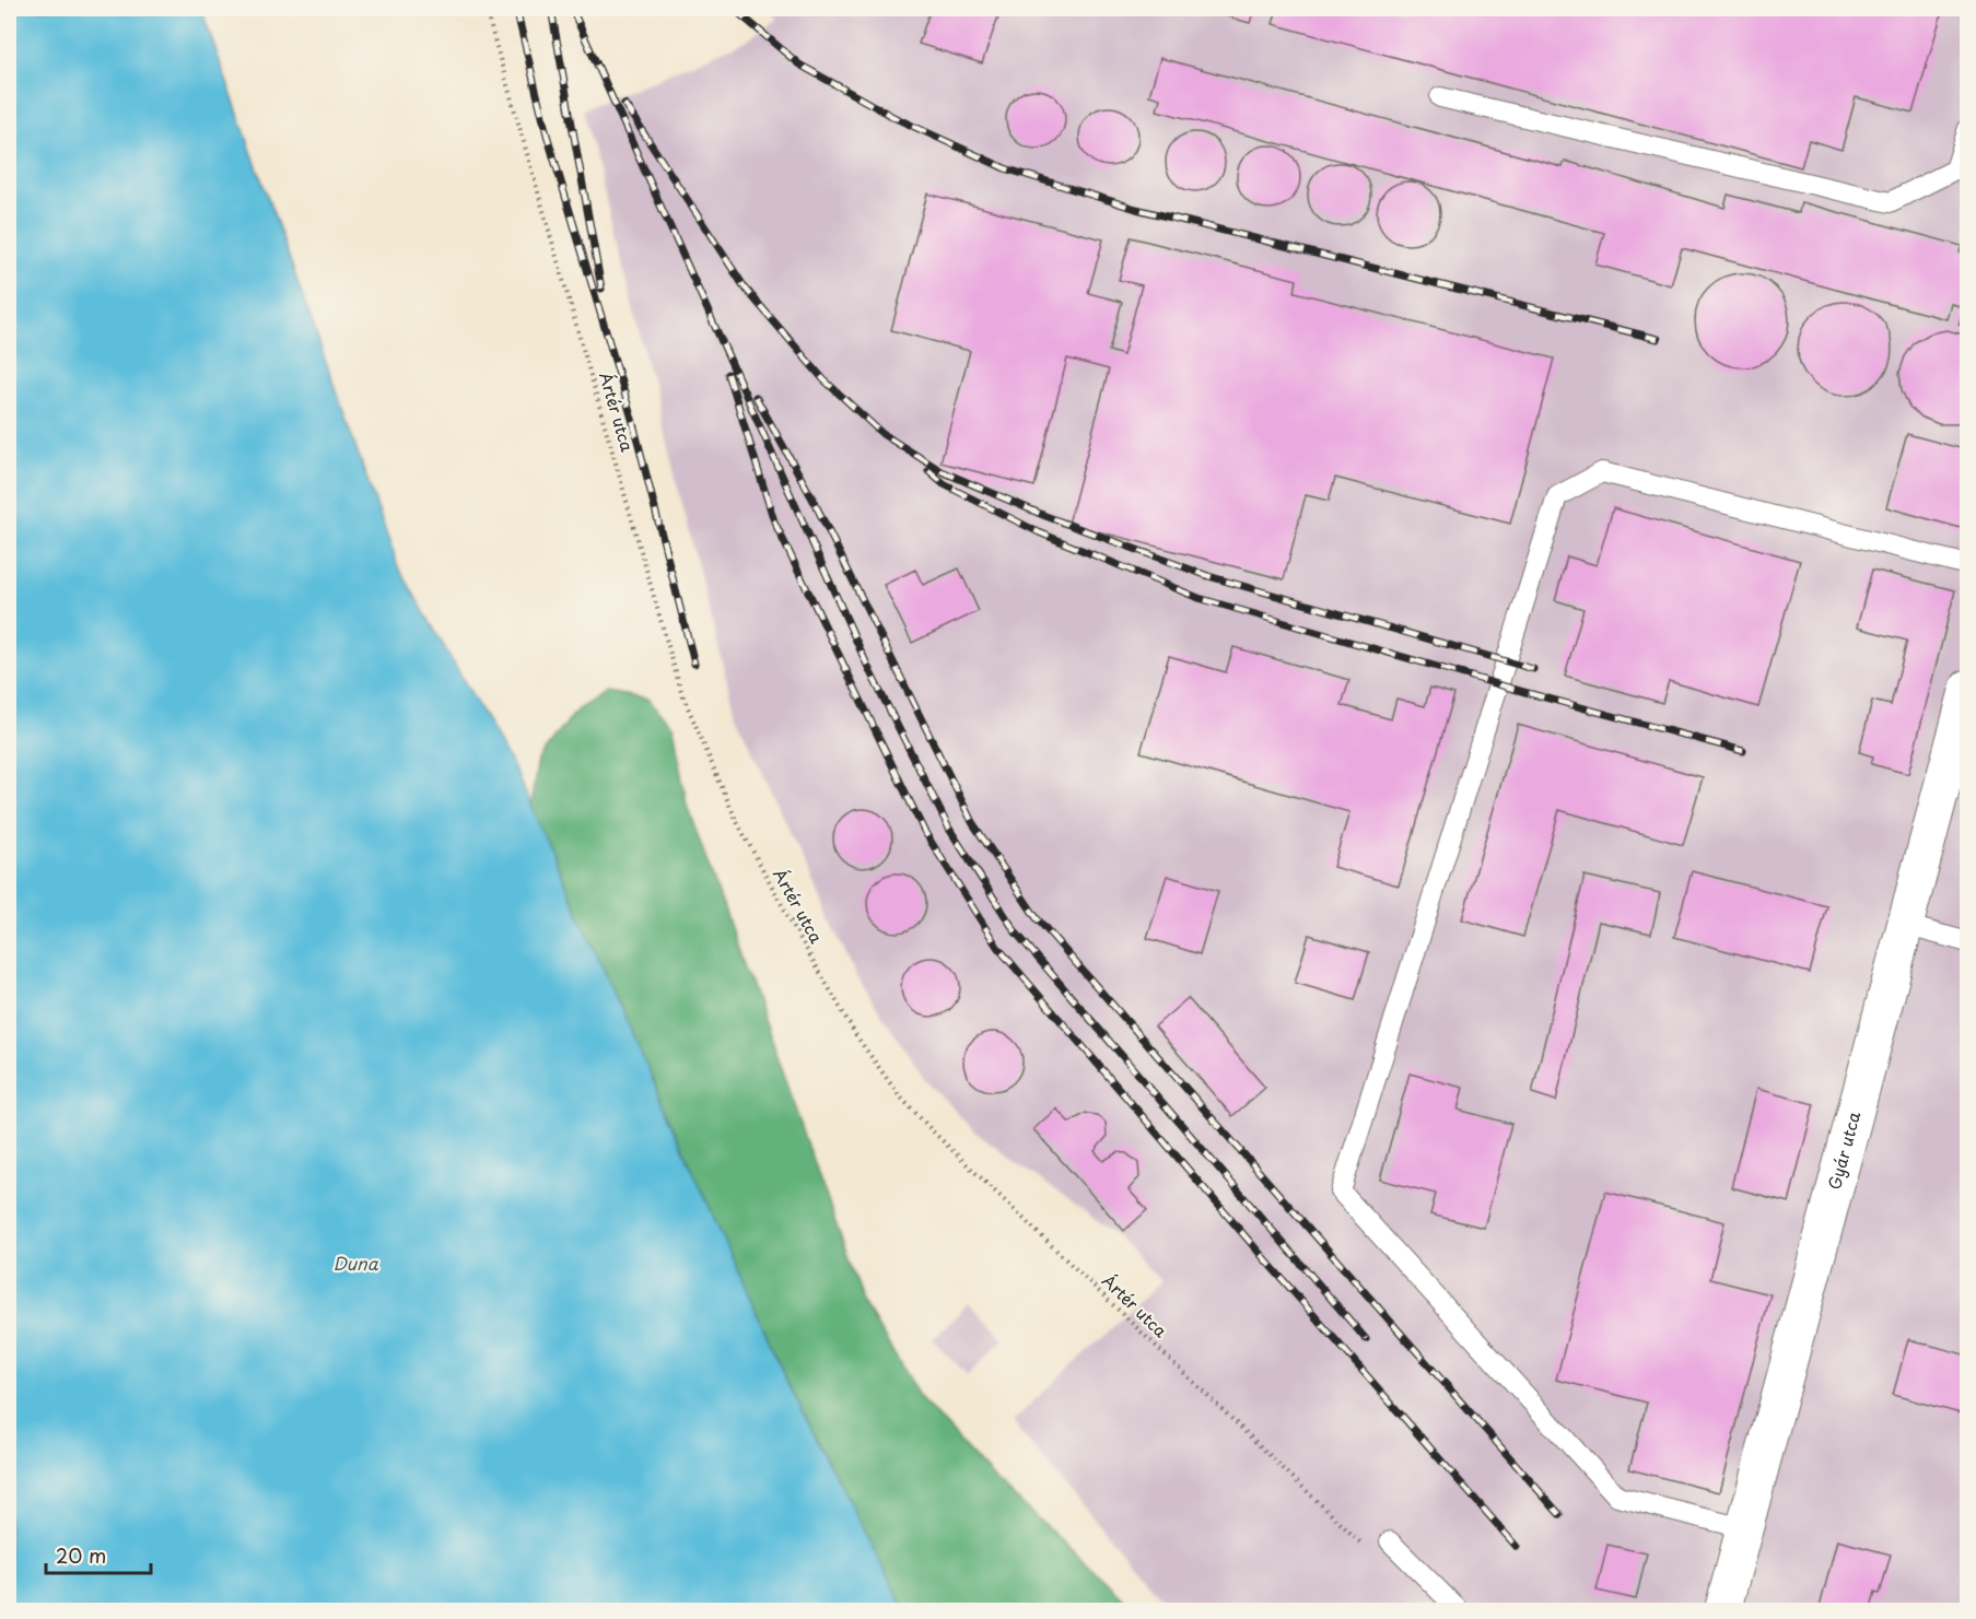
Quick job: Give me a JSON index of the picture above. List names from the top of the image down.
{
  "streets": {
    "street": ["Gyár utca"],
    "path": ["Ártér utca"]
  },
  "water": ["Duna"],
  "scale_bar": "20 m"
}
